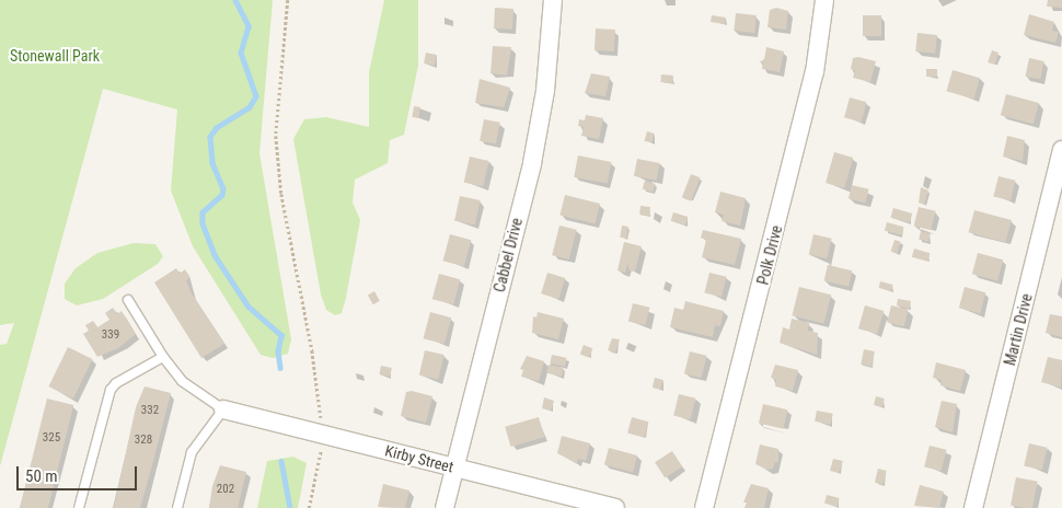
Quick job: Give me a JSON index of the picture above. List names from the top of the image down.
{
  "streets": {
    "street": [
      "Cabbel Drive",
      "Polk Drive",
      "Martin Drive",
      "Kirby Street"
    ]
  },
  "crossings": [
    ["Cabbel Drive", "Kirby Street"]
  ],
  "parks": ["Stonewall Park"],
  "house_numbers": [
    "339",
    "332",
    "325",
    "328",
    "202"
  ],
  "scale_bar": "50 m"
}
